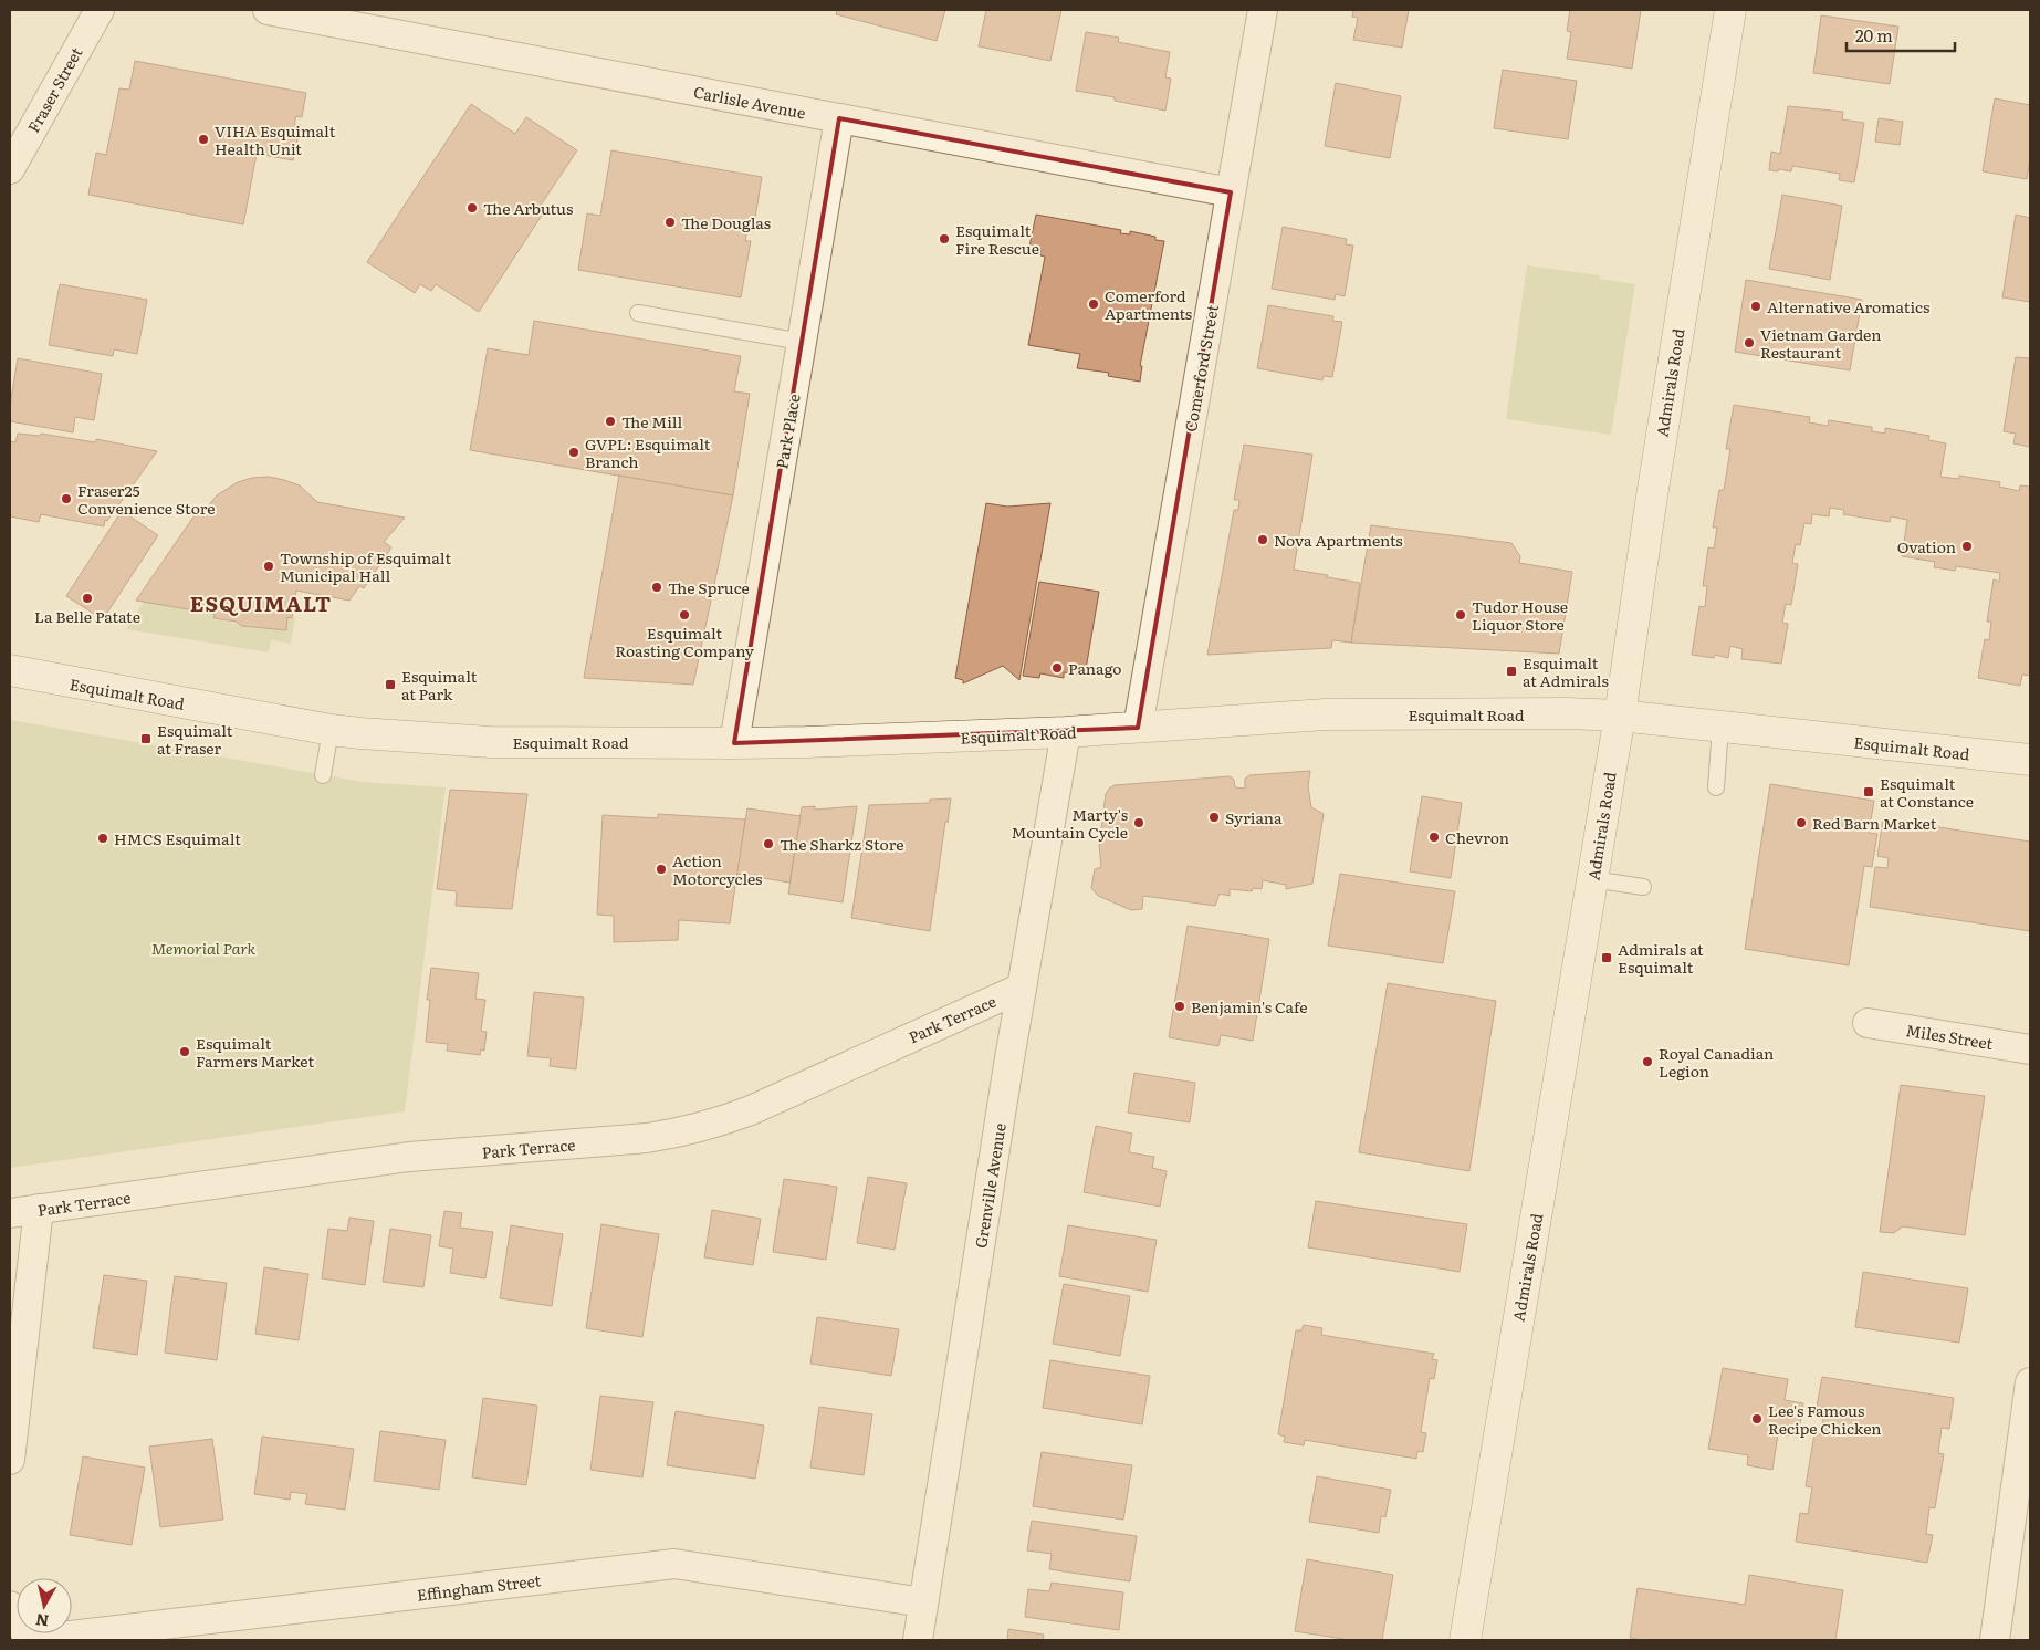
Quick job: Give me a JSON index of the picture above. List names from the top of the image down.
{
  "streets": {
    "main road": ["Admirals Road", "Esquimalt Road"],
    "street": [
      "Fraser Street",
      "Carlisle Avenue",
      "Comerford Street",
      "Park Place",
      "Park Terrace",
      "Miles Street",
      "Grenville Avenue",
      "Effingham Street"
    ]
  },
  "crossings": [
    ["Carlisle Avenue", "Comerford Street"],
    ["Carlisle Avenue", "Park Place"],
    ["Comerford Street", "Esquimalt Road"],
    ["Admirals Road", "Esquimalt Road"],
    ["Park Place", "Esquimalt Road"],
    ["Esquimalt Road", "Grenville Avenue"],
    ["Park Terrace", "Grenville Avenue"],
    ["Grenville Avenue", "Effingham Street"]
  ],
  "districts": ["ESQUIMALT"],
  "parks": ["Memorial Park"],
  "places": {
    "other": [
      "VIHA Esquimalt Health Unit",
      "The Arbutus",
      "The Douglas",
      "Esquimalt Fire Rescue",
      "Comerford Apartments",
      "Alternative Aromatics",
      "Vietnam Garden Restaurant",
      "The Mill",
      "GVPL: Esquimalt Branch",
      "Fraser25 Convenience Store",
      "Nova Apartments",
      "Ovation",
      "Township of Esquimalt Municipal Hall",
      "The Spruce",
      "La Belle Patate",
      "Esquimalt Roasting Company",
      "Tudor House Liquor Store",
      "Panago",
      "Syriana",
      "Marty's Mountain Cycle",
      "Red Barn Market",
      "Chevron",
      "HMCS Esquimalt",
      "The Sharkz Store",
      "Action Motorcycles",
      "Benjamin's Cafe",
      "Esquimalt Farmers Market",
      "Royal Canadian Legion",
      "Lee's Famous Recipe Chicken"
    ],
    "transit": [
      "Esquimalt at Admirals",
      "Esquimalt at Park",
      "Esquimalt at Fraser",
      "Esquimalt at Constance",
      "Admirals at Esquimalt"
    ]
  },
  "scale_bar": "20 m",
  "north": "bottom"
}
